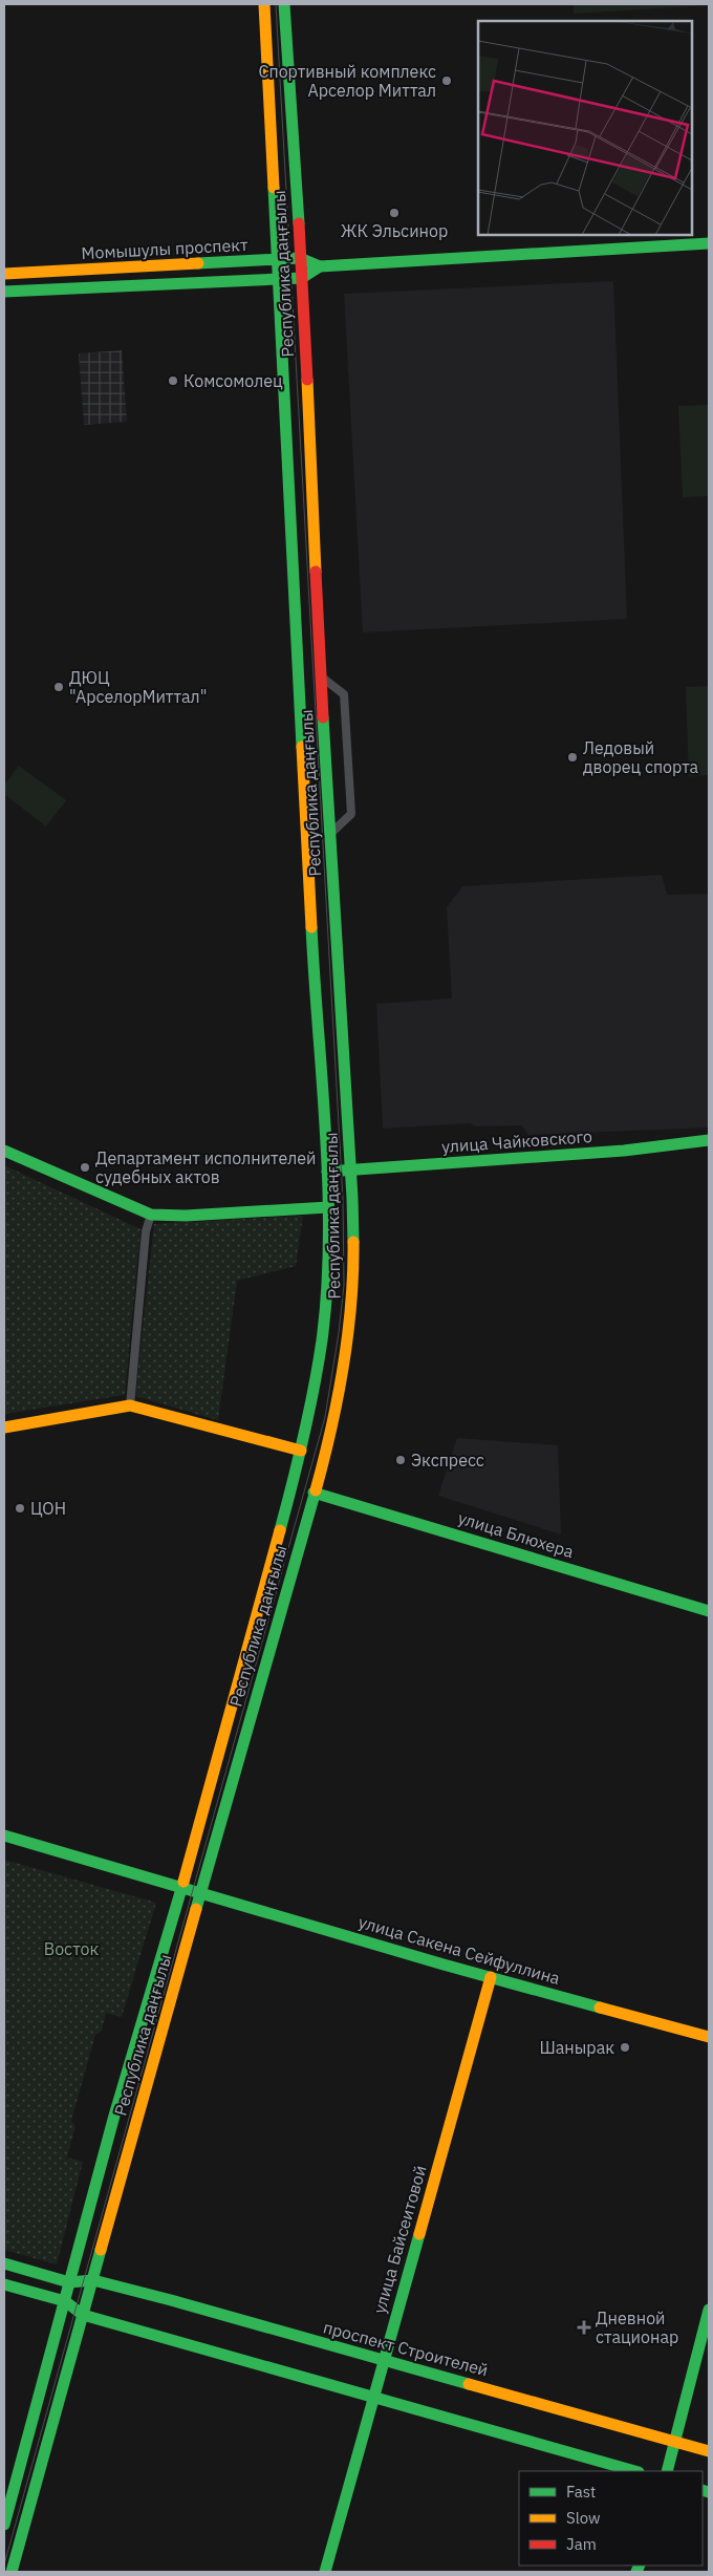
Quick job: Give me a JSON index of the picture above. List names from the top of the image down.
{
  "streets": {
    "street": [
      "Момышулы проспект",
      "Республика даңғылы",
      "улица Чайковского",
      "улица Блюхера",
      "улица Сакена Сейфуллина",
      "улица Байсеитовой",
      "проспект Строителей"
    ]
  },
  "crossings": [
    ["Момышулы проспект", "Республика даңғылы"],
    ["Республика даңғылы", "улица Чайковского"],
    ["Республика даңғылы", "улица Блюхера"],
    ["Республика даңғылы", "улица Сакена Сейфуллина"],
    ["Республика даңғылы", "проспект Строителей"],
    ["улица Сакена Сейфуллина", "улица Байсеитовой"],
    ["улица Байсеитовой", "проспект Строителей"]
  ],
  "parks": ["Восток"],
  "places": {
    "other": [
      "Спортивный комплекс Арселор Миттал",
      "ЖК Эльсинор",
      "Комсомолец",
      "ДЮЦ \"АрселорМиттал\"",
      "Ледовый дворец спорта",
      "Департамент исполнителей судебных актов",
      "Экспресс",
      "ЦОН",
      "Шанырак"
    ],
    "health": ["Дневной стационар"]
  },
  "legend": ["Fast", "Slow", "Jam"]
}
